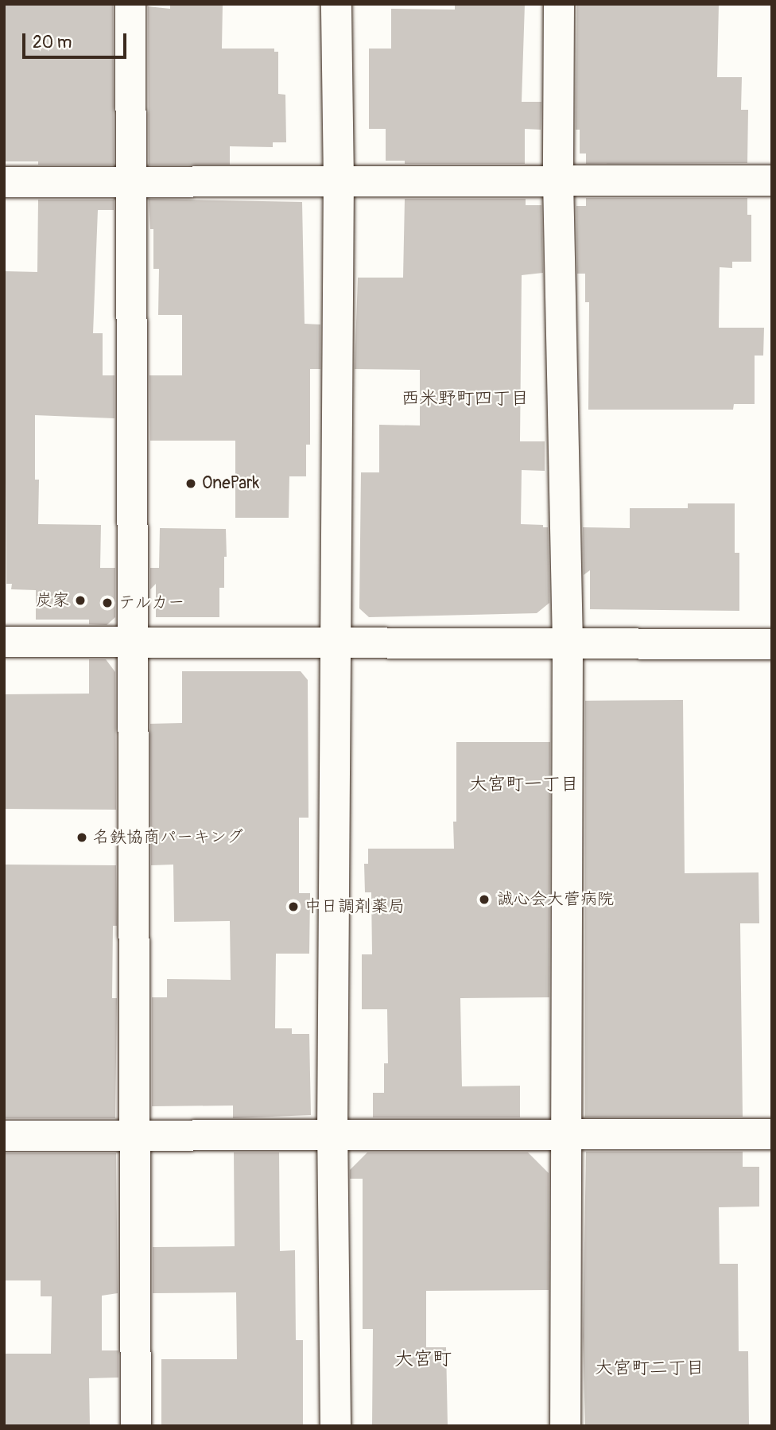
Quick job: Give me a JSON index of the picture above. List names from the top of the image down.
{
  "districts": [
    "西米野町四丁目",
    "大宮町一丁目",
    "大宮町",
    "大宮町二丁目"
  ],
  "places": [
    "OnePark",
    "炭家",
    "テルカー",
    "名鉄協商パーキング",
    "誠心会大菅病院",
    "中日調剤薬局"
  ],
  "scale_bar": "20 m"
}
